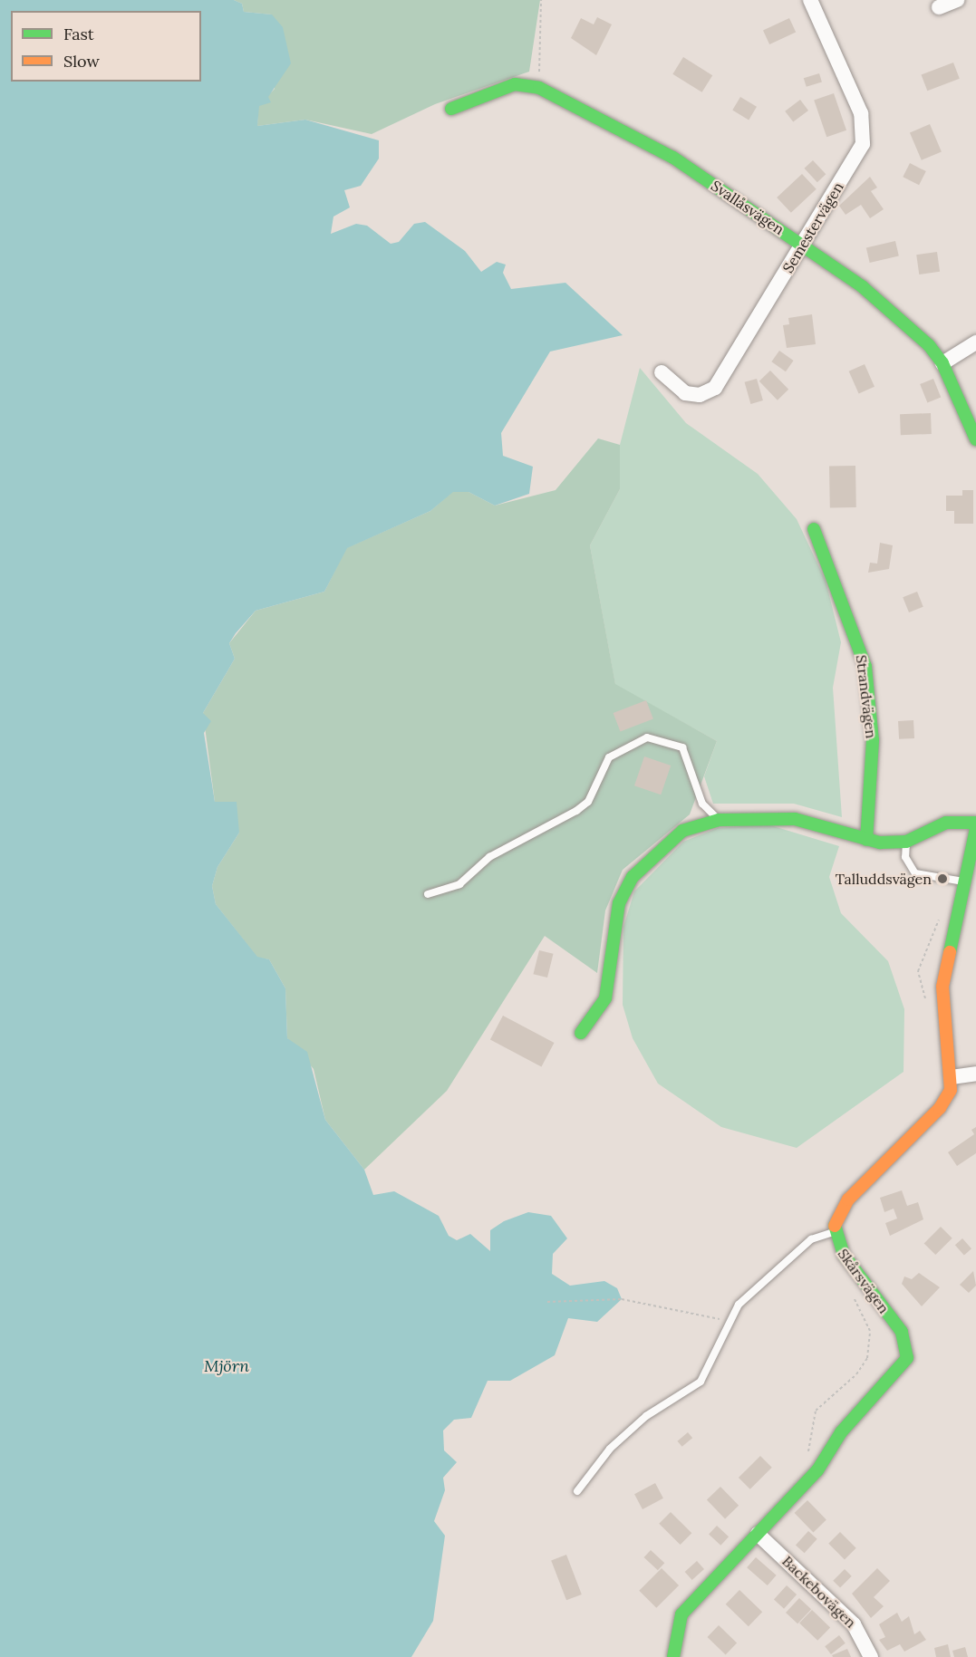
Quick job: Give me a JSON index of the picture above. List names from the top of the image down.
{
  "streets": {
    "street": [
      "Svallåsvägen",
      "Semestervägen",
      "Strandvägen",
      "Skårsvägen",
      "Backebovägen"
    ]
  },
  "crossings": [
    ["Svallåsvägen", "Semestervägen"],
    ["Skårsvägen", "Backebovägen"]
  ],
  "water": ["Mjörn"],
  "places": ["Talluddsvägen"],
  "legend": ["Fast", "Slow"]
}
